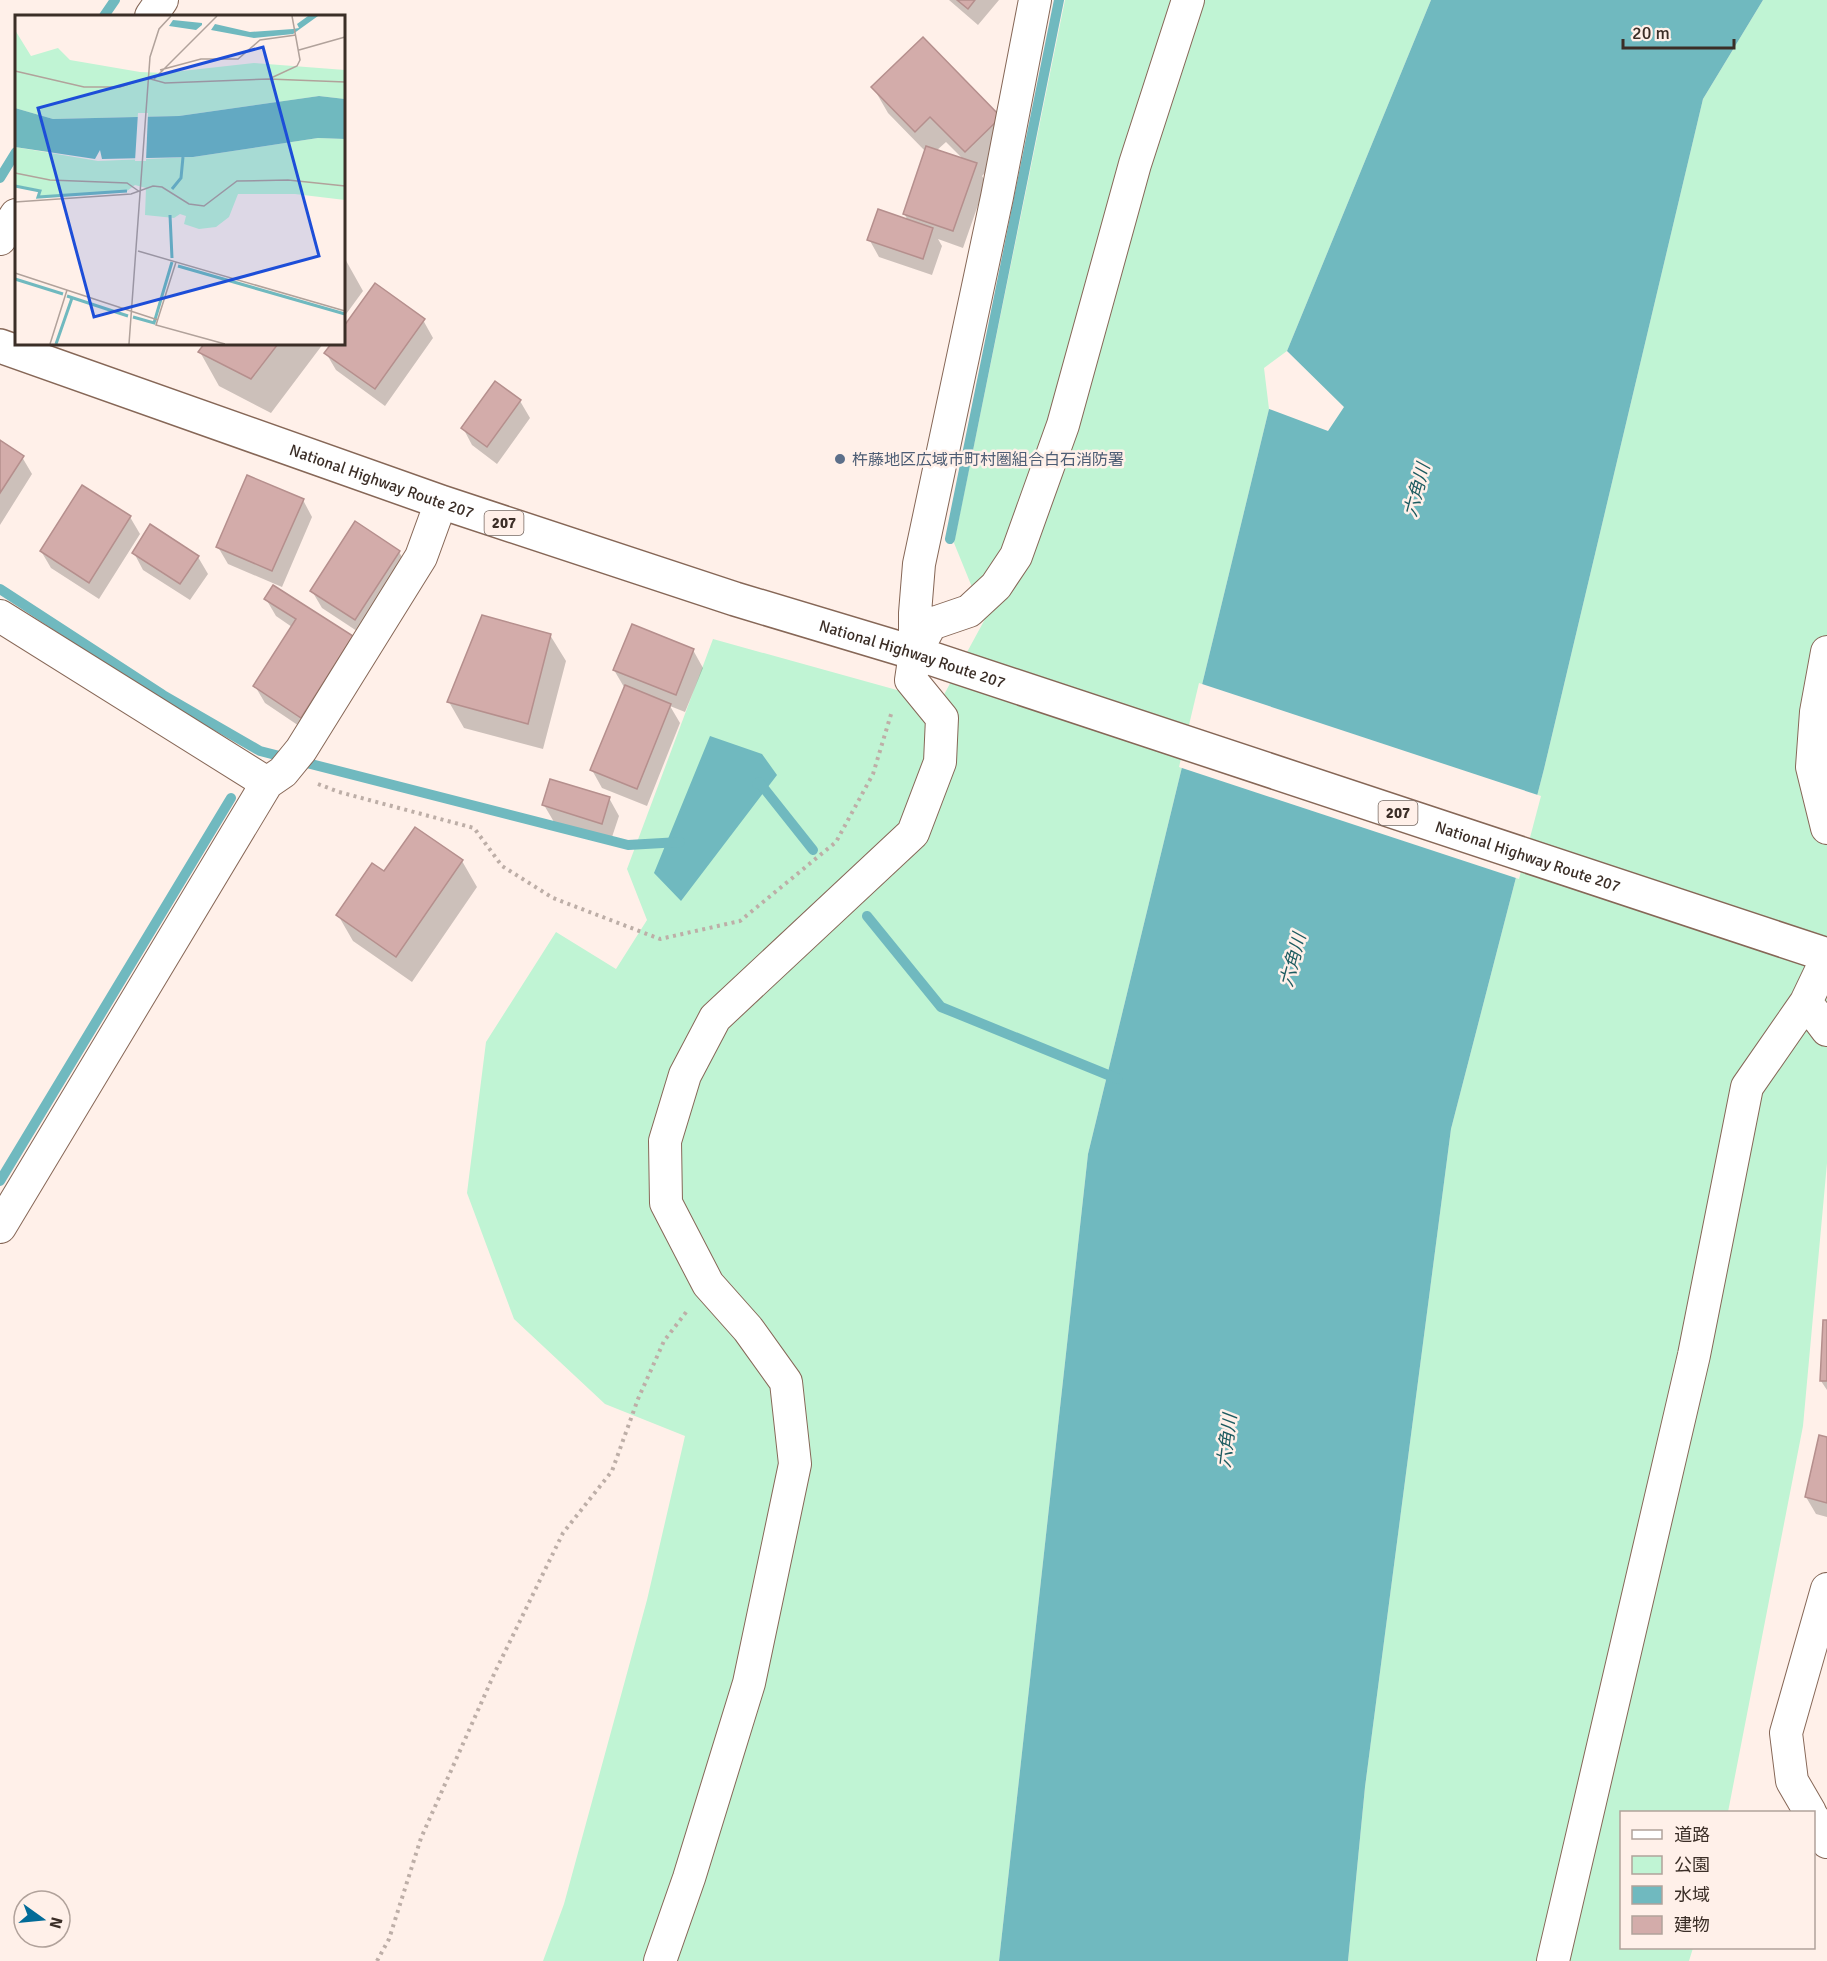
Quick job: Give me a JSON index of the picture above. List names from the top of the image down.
{
  "streets": {
    "highway": ["National Highway Route 207", "207"]
  },
  "water": ["六角川"],
  "places": ["杵藤地区広域市町村圏組合白石消防署"],
  "legend": [
    "道路",
    "公園",
    "水域",
    "建物"
  ],
  "scale_bar": "20 m",
  "north": "right"
}
